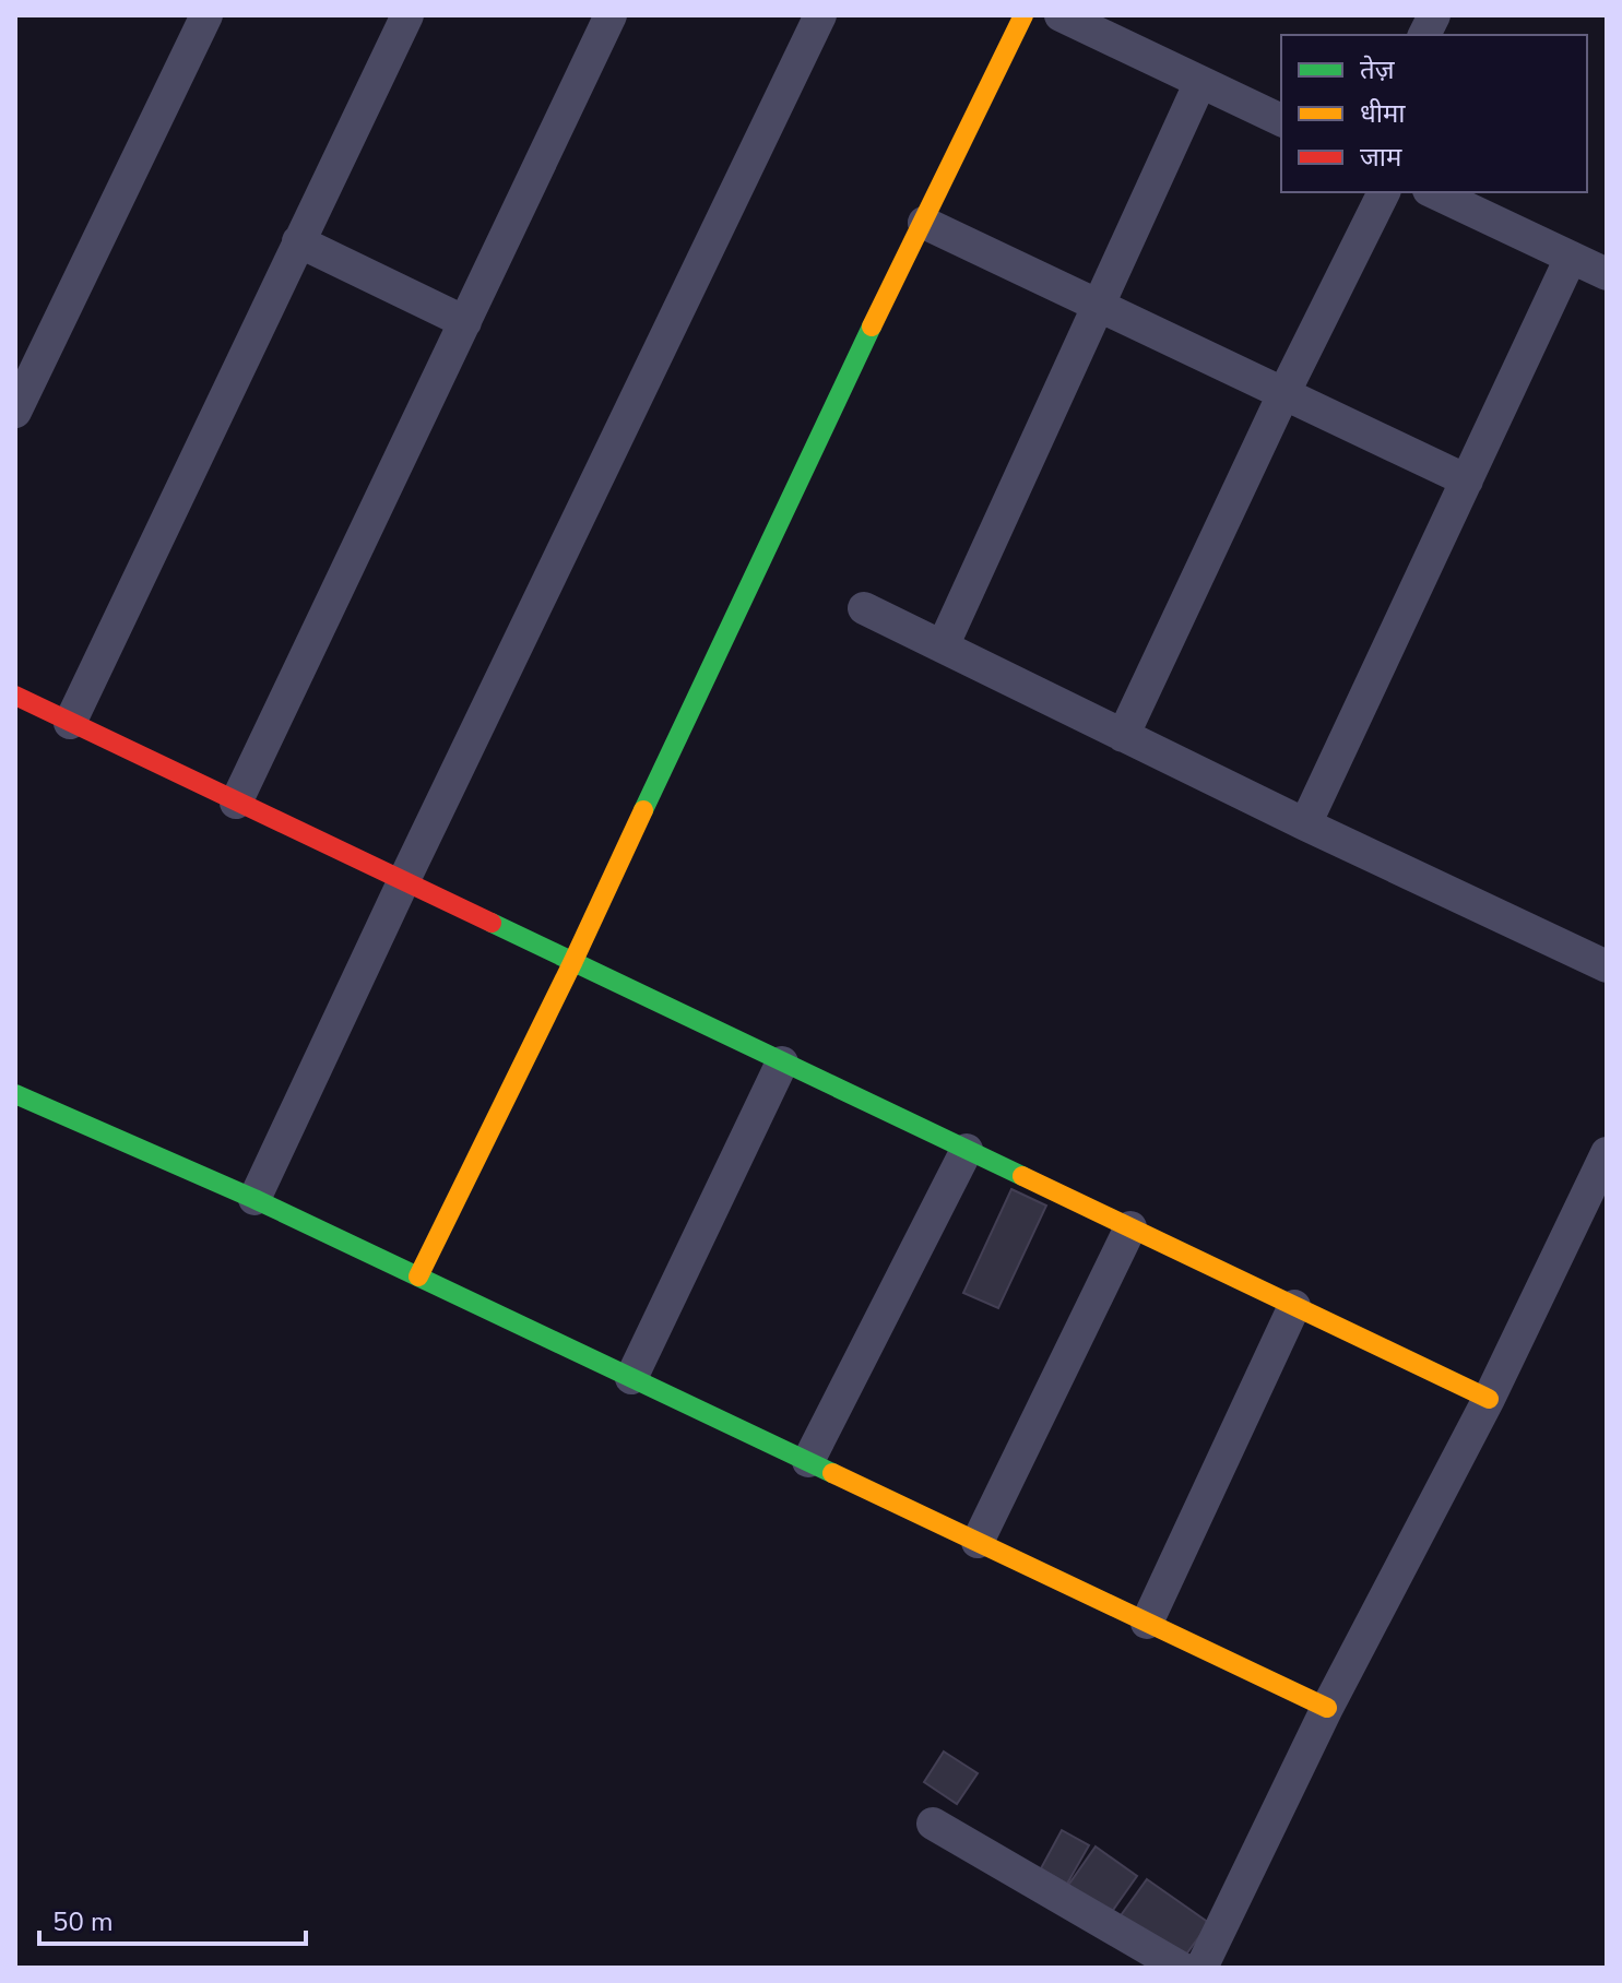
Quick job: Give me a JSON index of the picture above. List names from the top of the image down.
{
  "legend": ["तेज़", "धीमा", "जाम"],
  "scale_bar": "50 m"
}
